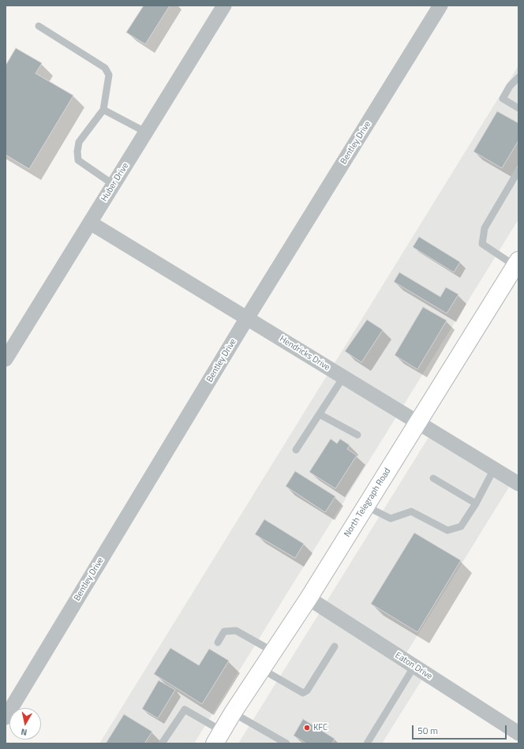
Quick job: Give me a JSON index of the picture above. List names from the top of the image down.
{
  "streets": {
    "main road": ["North Telegraph Road"],
    "street": [
      "Bentley Drive",
      "Huber Drive",
      "Hendricks Drive",
      "Eaton Drive"
    ]
  },
  "crossings": [
    ["Bentley Drive", "Hendricks Drive"],
    ["Huber Drive", "Hendricks Drive"],
    ["Hendricks Drive", "North Telegraph Road"],
    ["North Telegraph Road", "Eaton Drive"]
  ],
  "places": ["KFC"],
  "scale_bar": "50 m",
  "north": "bottom"
}
